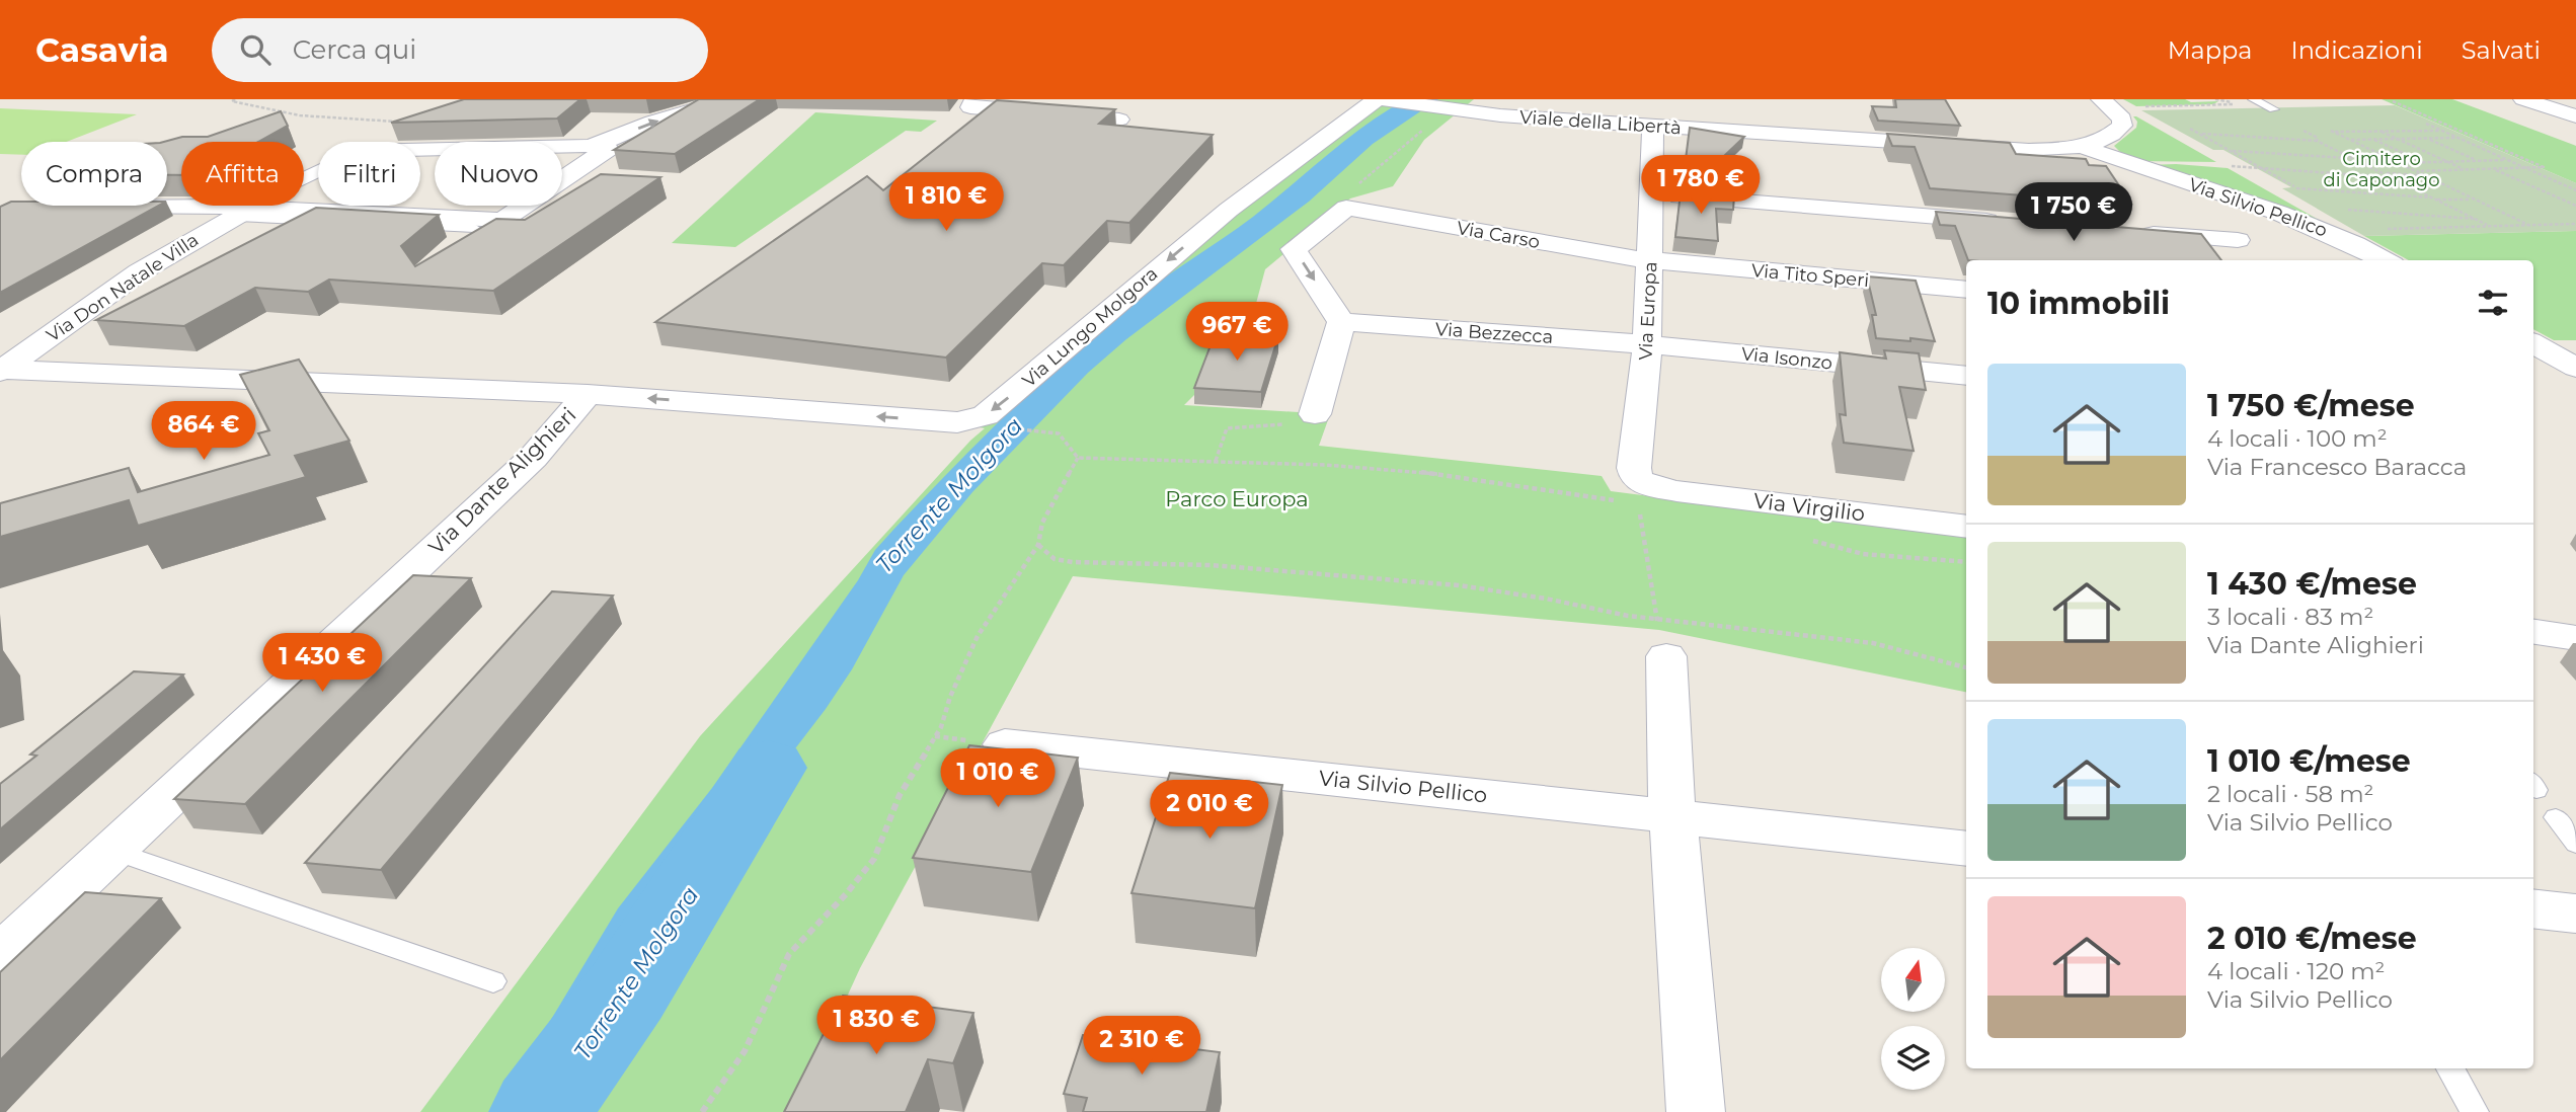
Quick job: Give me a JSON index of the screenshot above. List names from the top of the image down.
{
  "streets": {
    "street": [
      "Viale della Libertà",
      "Via Silvio Pellico",
      "Via Carso",
      "Via Tito Speri",
      "Via Don Natale Villa",
      "Via Europa",
      "Via Lungo Molgora",
      "Via Bezzecca",
      "Via Isonzo",
      "Via Dante Alighieri",
      "Via Virgilio"
    ]
  },
  "crossings": [
    ["Viale della Libertà", "Via Silvio Pellico"],
    ["Viale della Libertà", "Via Europa"],
    ["Viale della Libertà", "Via Lungo Molgora"],
    ["Via Carso", "Via Tito Speri"],
    ["Via Carso", "Via Europa"],
    ["Via Tito Speri", "Via Europa"],
    ["Via Don Natale Villa", "Via Dante Alighieri"],
    ["Via Europa", "Via Bezzecca"],
    ["Via Europa", "Via Isonzo"],
    ["Via Europa", "Via Virgilio"],
    ["Via Lungo Molgora", "Via Dante Alighieri"],
    ["Via Bezzecca", "Via Isonzo"]
  ],
  "one_way": ["Via Lungo Molgora"],
  "water": ["Torrente Molgora"],
  "parks": ["Cimitero di Caponago", "Parco Europa"],
  "north": "top",
  "page": {
    "header": "Casavia",
    "search": "Cerca qui",
    "nav": ["Mappa", "Indicazioni", "Salvati"],
    "chip": [
      "Compra",
      "Affitta",
      "Filtri",
      "Nuovo"
    ],
    "price": [
      "1 780 €",
      "1 810 €",
      "1 750 €",
      "967 €",
      "864 €",
      "1 430 €",
      "1 010 €",
      "2 010 €",
      "1 830 €",
      "2 310 €"
    ],
    "heading": "10 immobili",
    "list": [
      {
        "name": "1 750 €/mese",
        "note": "4 locali · 100 m² · Via Francesco Baracca"
      },
      {
        "name": "1 430 €/mese",
        "note": "3 locali · 83 m² · Via Dante Alighieri"
      },
      {
        "name": "1 010 €/mese",
        "note": "2 locali · 58 m² · Via Silvio Pellico"
      },
      {
        "name": "2 010 €/mese",
        "note": "4 locali · 120 m² · Via Silvio Pellico"
      }
    ]
  }
}
